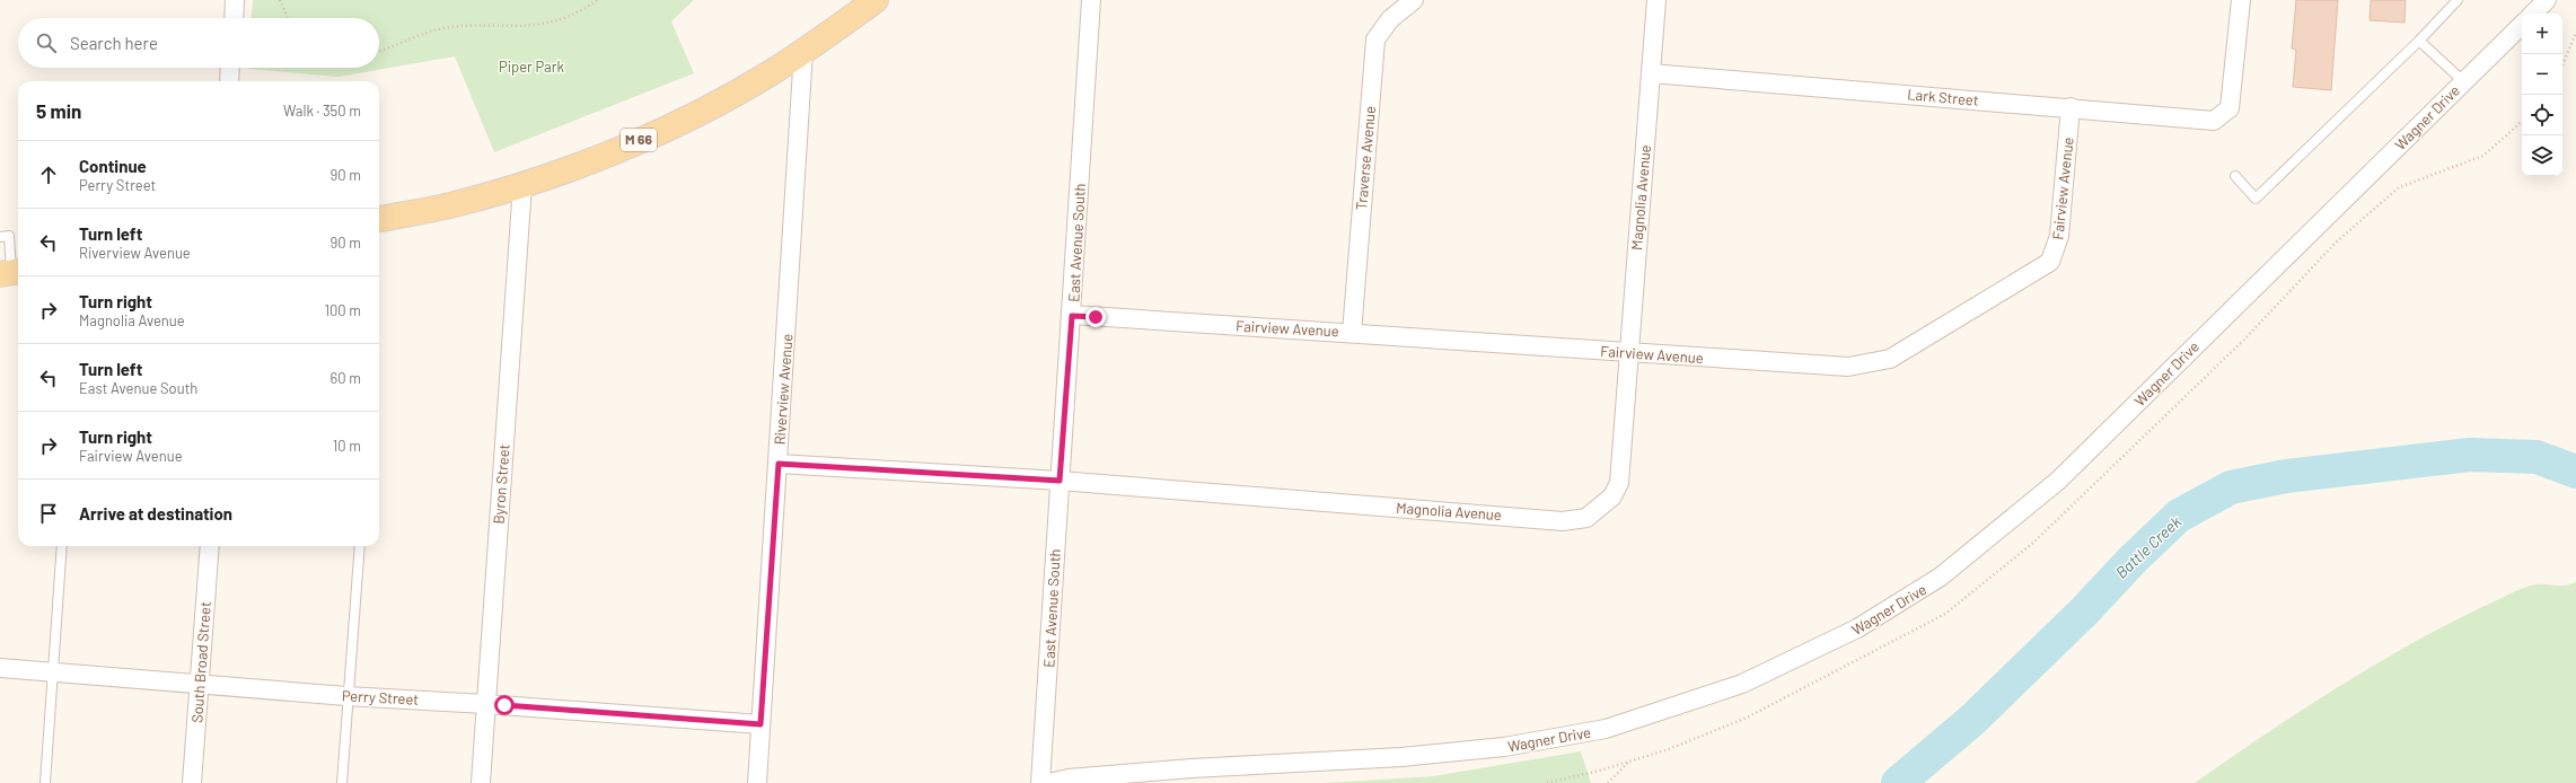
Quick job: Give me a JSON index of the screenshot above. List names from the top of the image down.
{
  "streets": {
    "main road": ["M 66"],
    "street": [
      "Lark Street",
      "Wagner Drive",
      "Traverse Avenue",
      "Fairview Avenue",
      "Magnolia Avenue",
      "East Avenue South",
      "Riverview Avenue",
      "Byron Street",
      "South Broad Street",
      "Perry Street"
    ]
  },
  "crossings": [
    ["Lark Street", "Fairview Avenue"],
    ["Lark Street", "Magnolia Avenue"],
    ["M 66", "Riverview Avenue"],
    ["M 66", "Byron Street"],
    ["Traverse Avenue", "Fairview Avenue"],
    ["Fairview Avenue", "Magnolia Avenue"],
    ["Fairview Avenue", "East Avenue South"],
    ["Magnolia Avenue", "East Avenue South"],
    ["Magnolia Avenue", "Riverview Avenue"],
    ["Riverview Avenue", "Perry Street"],
    ["Byron Street", "Perry Street"],
    ["South Broad Street", "Perry Street"]
  ],
  "water": ["Battle Creek"],
  "parks": ["Piper Park"],
  "page": {
    "map_buttons": ["+", "−"],
    "search": "Search here",
    "heading": ["5 min", "Walk · 350 m"],
    "list": [
      ["Continue", "Perry Street", "90 m"],
      ["Turn left", "Riverview Avenue", "90 m"],
      ["Turn right", "Magnolia Avenue", "100 m"],
      ["Turn left", "East Avenue South", "60 m"],
      ["Turn right", "Fairview Avenue", "10 m"],
      "Arrive at destination"
    ]
  }
}
